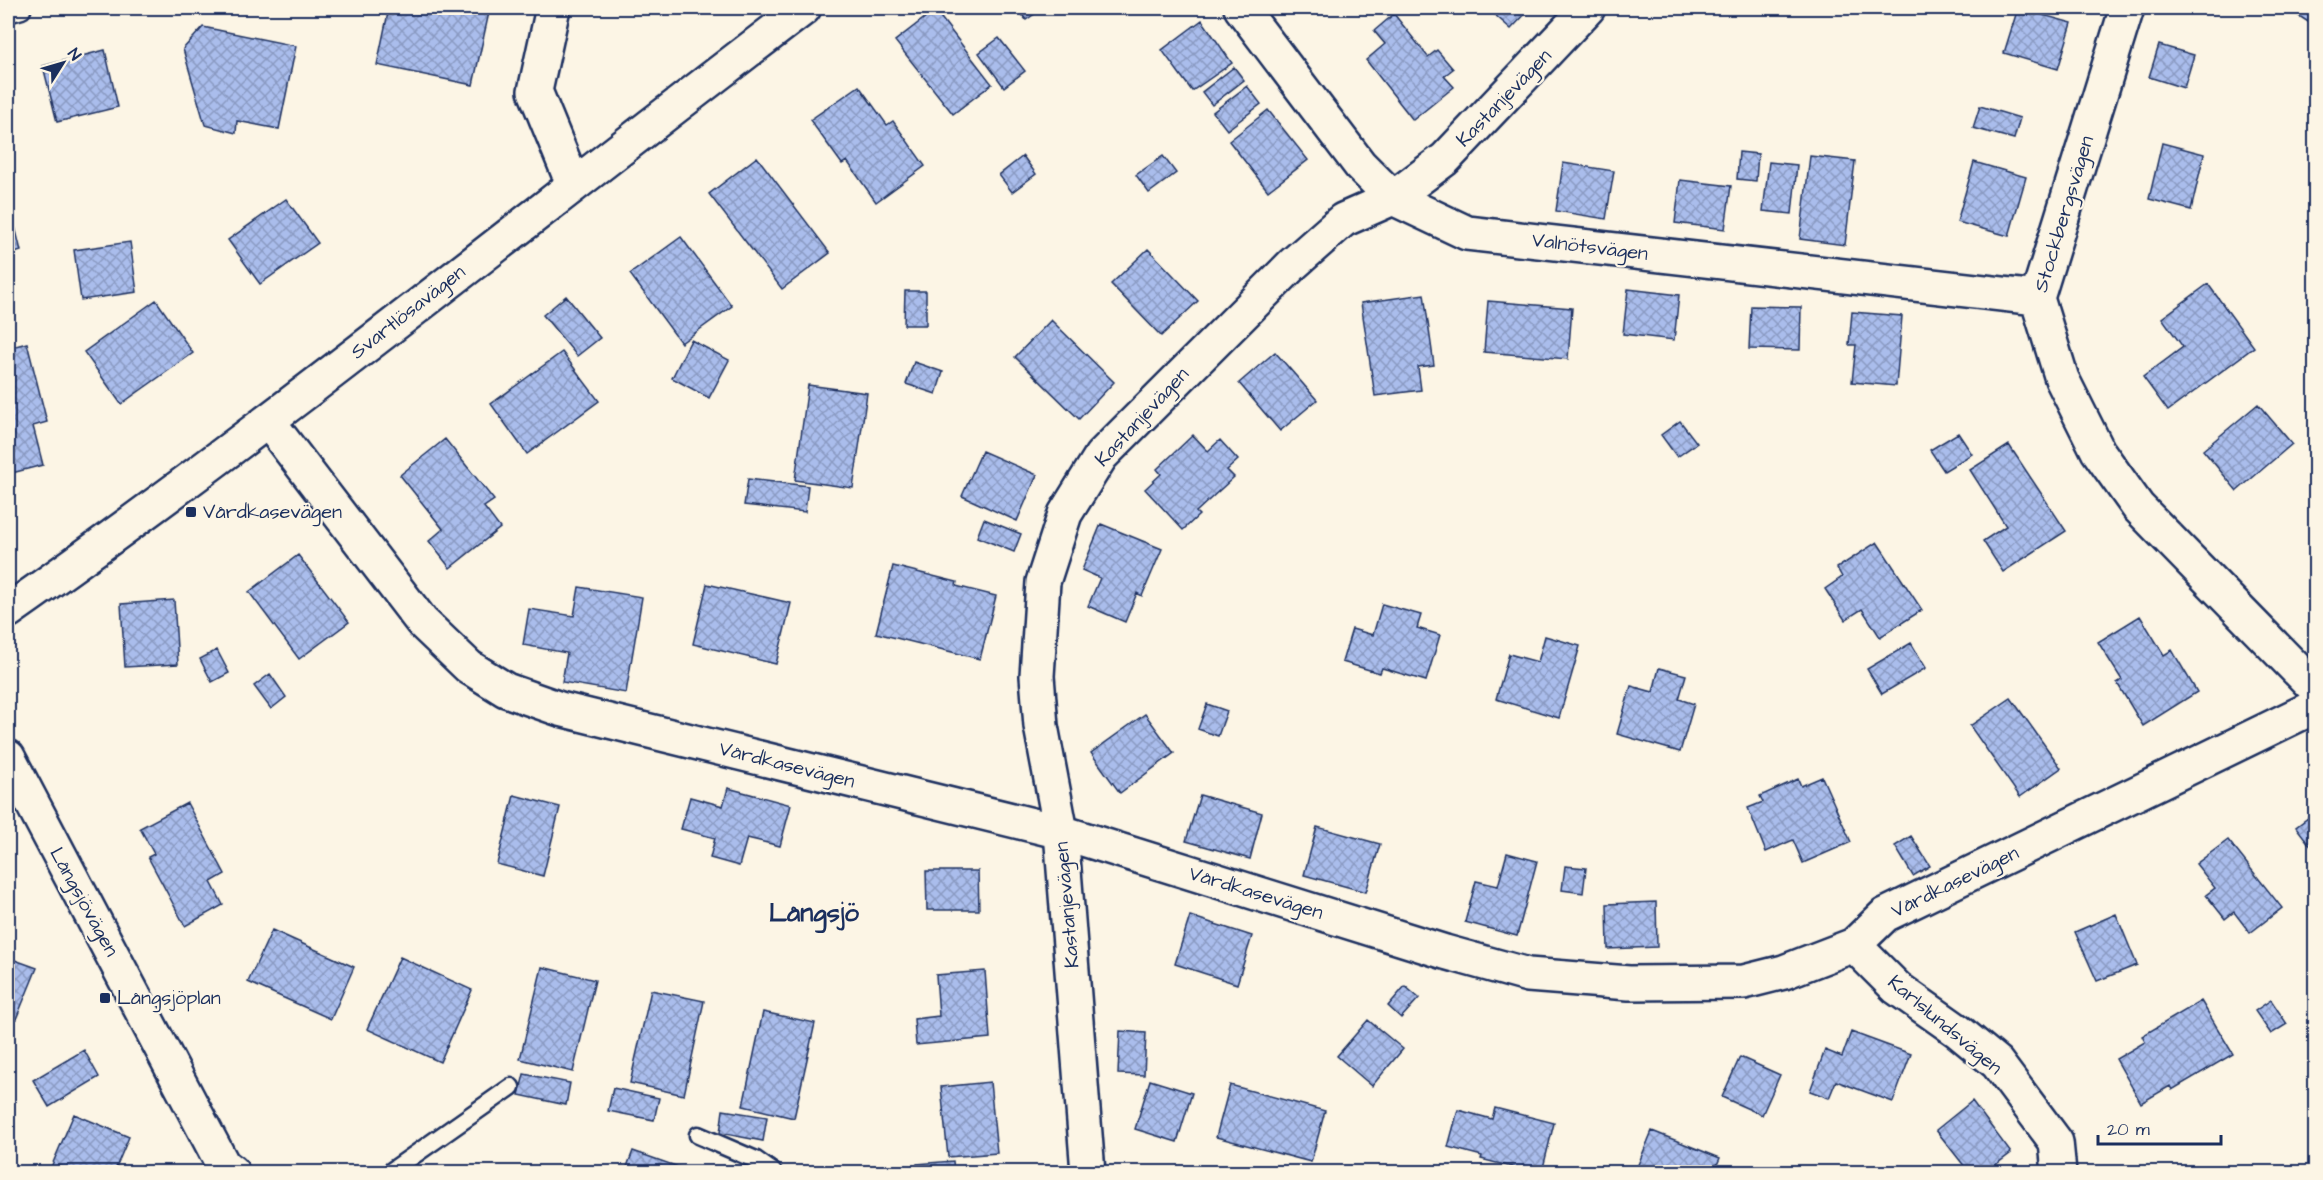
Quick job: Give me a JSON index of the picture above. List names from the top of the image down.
{
  "streets": {
    "street": [
      "Kastanjevägen",
      "Stockbergsvägen",
      "Valnötsvägen",
      "Svartlösavägen",
      "Vårdkasevägen",
      "Långsjövägen",
      "Karlslundsvägen"
    ]
  },
  "crossings": [
    ["Kastanjevägen", "Valnötsvägen"],
    ["Kastanjevägen", "Vårdkasevägen"],
    ["Stockbergsvägen", "Valnötsvägen"],
    ["Svartlösavägen", "Vårdkasevägen"],
    ["Vårdkasevägen", "Karlslundsvägen"]
  ],
  "districts": ["Långsjö"],
  "places": {
    "transit": ["Vårdkasevägen", "Långsjöplan"]
  },
  "scale_bar": "20 m",
  "north": "top right"
}
